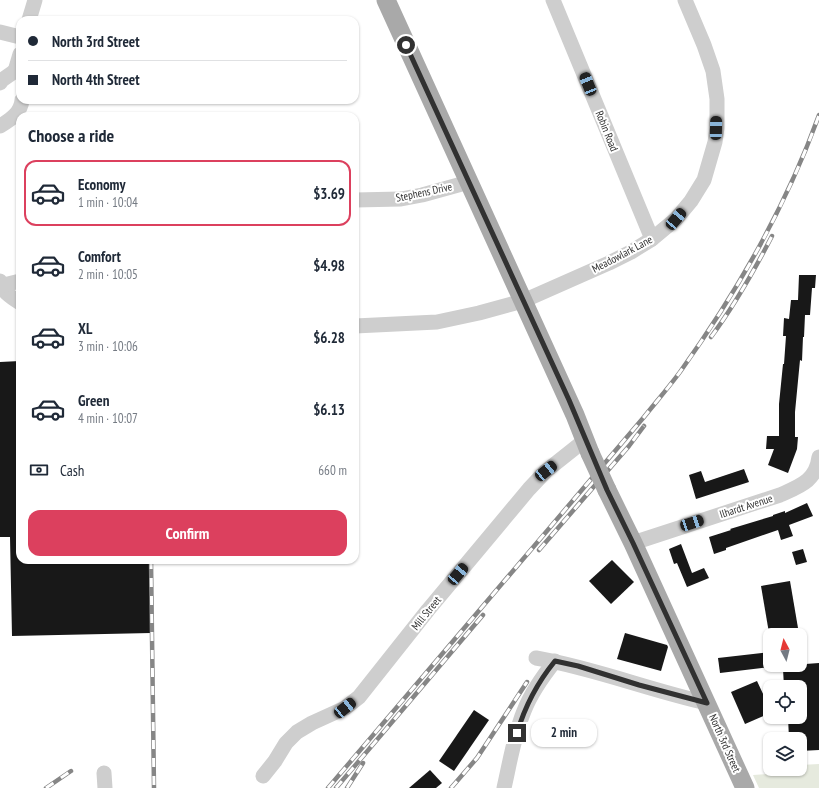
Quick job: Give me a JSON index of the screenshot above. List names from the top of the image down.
{
  "streets": {
    "main road": ["North 3rd Street"],
    "street": [
      "Robin Road",
      "Stephens Drive",
      "Meadowlark Lane",
      "Ilhardt Avenue",
      "Mill Street"
    ]
  },
  "crossings": [
    ["Robin Road", "Meadowlark Lane"],
    ["Stephens Drive", "North 3rd Street"],
    ["Meadowlark Lane", "North 3rd Street"],
    ["Ilhardt Avenue", "North 3rd Street"],
    ["Mill Street", "North 3rd Street"]
  ],
  "north": "top",
  "page": {
    "banner": ["North 3rd Street", "North 4th Street"],
    "heading": "Choose a ride",
    "list": [
      {
        "name": "Economy",
        "note": "1 min · 10:04",
        "value": "$3.69"
      },
      {
        "name": "Comfort",
        "note": "2 min · 10:05",
        "value": "$4.98"
      },
      {
        "name": "XL",
        "note": "3 min · 10:06",
        "value": "$6.28"
      },
      {
        "name": "Green",
        "note": "4 min · 10:07",
        "value": "$6.13"
      }
    ],
    "pay": ["Cash", "660 m"],
    "buttons": "Confirm",
    "bubble": "2 min"
  }
}
